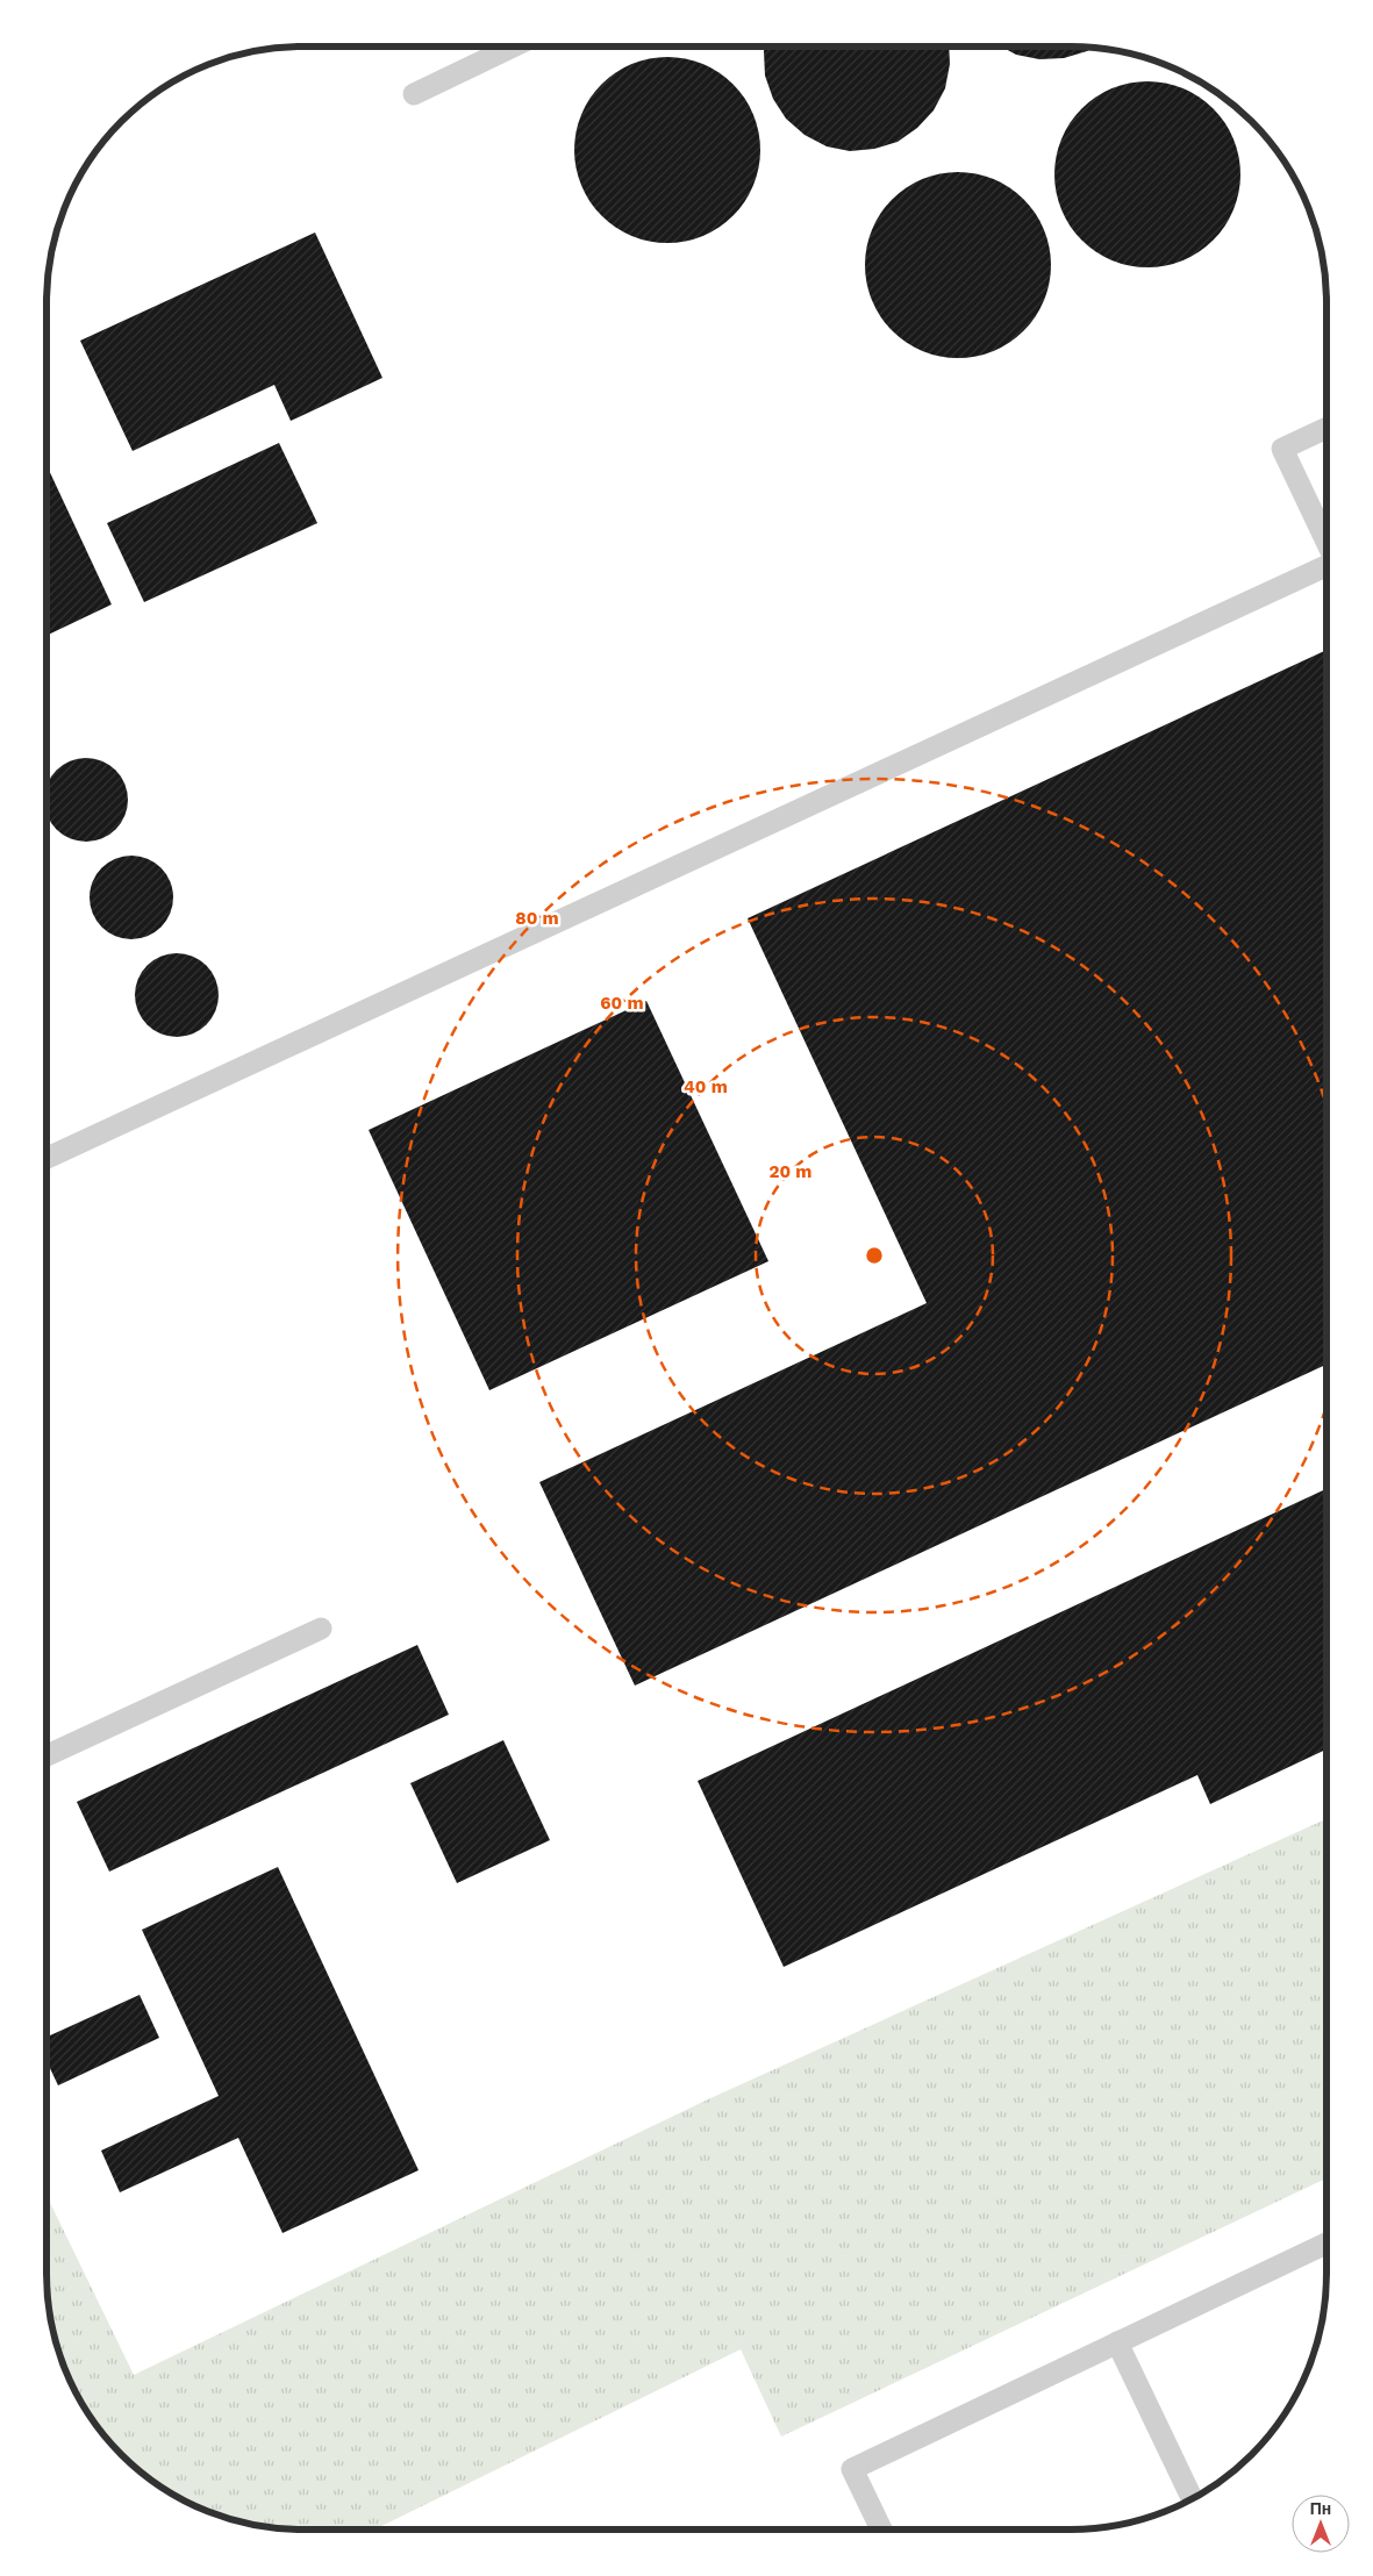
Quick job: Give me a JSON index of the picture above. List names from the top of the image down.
{
  "north": "top",
  "rings": [
    "80 m",
    "60 m",
    "40 m",
    "20 m"
  ]
}
